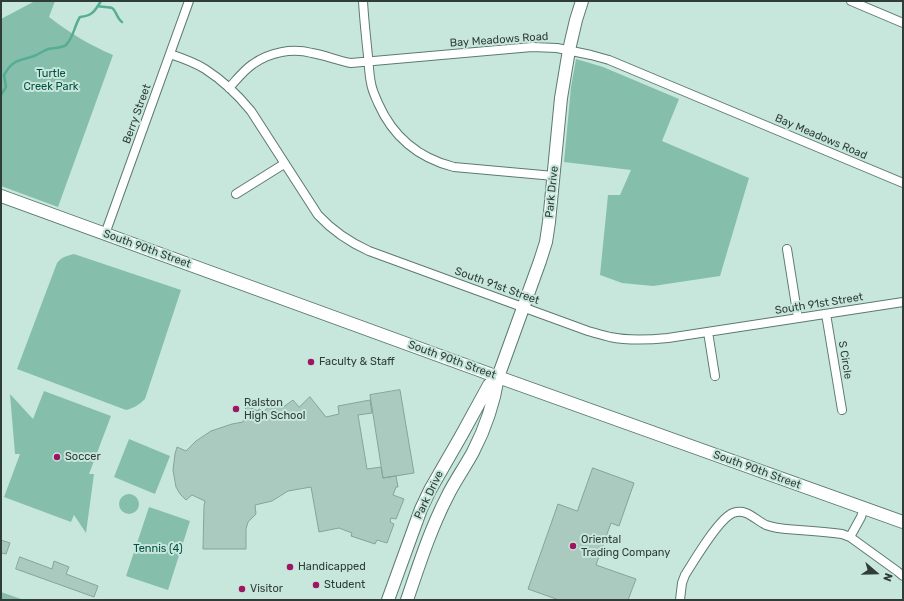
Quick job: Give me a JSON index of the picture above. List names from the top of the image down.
{
  "streets": {
    "street": [
      "Bay Meadows Road",
      "Berry Street",
      "Park Drive",
      "South 90th Street",
      "South 91st Street",
      "S Circle"
    ]
  },
  "crossings": [
    ["Bay Meadows Road", "Park Drive"],
    ["Bay Meadows Road", "South 91st Street"],
    ["Berry Street", "South 90th Street"],
    ["Berry Street", "South 91st Street"],
    ["Park Drive", "South 90th Street"],
    ["Park Drive", "South 91st Street"],
    ["South 91st Street", "S Circle"]
  ],
  "parks": ["Turtle Creek Park", "Tennis (4)"],
  "places": [
    "Faculty & Staff",
    "Ralston High School",
    "Soccer",
    "Oriental Trading Company",
    "Handicapped",
    "Student",
    "Visitor"
  ],
  "north": "right"
}
